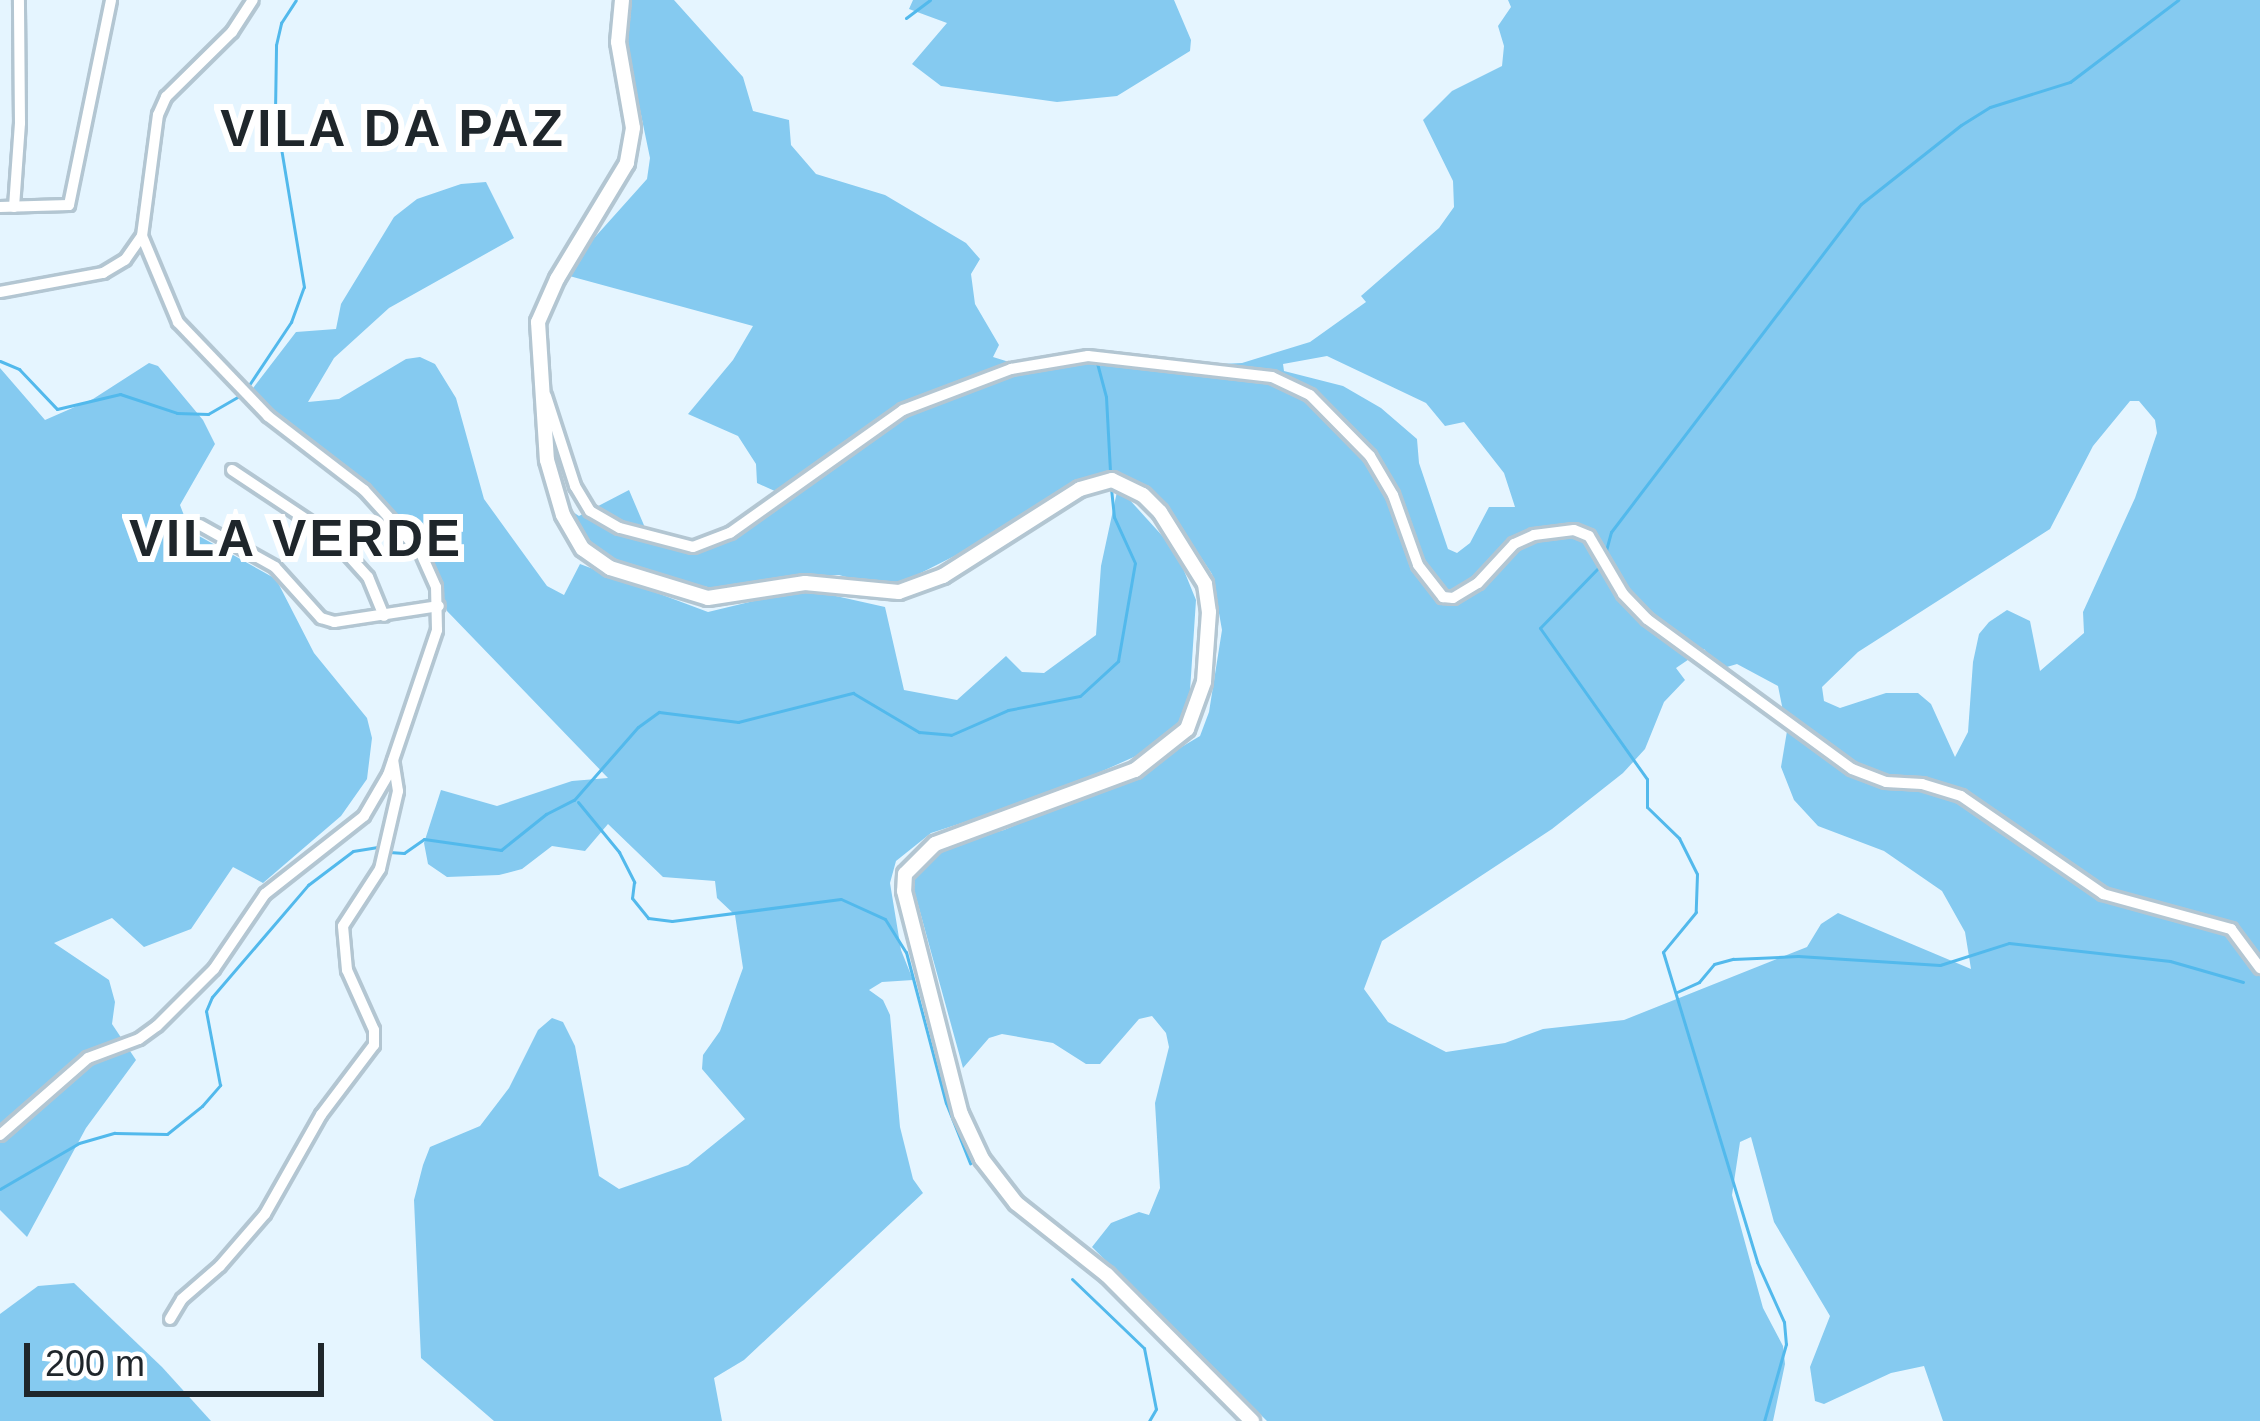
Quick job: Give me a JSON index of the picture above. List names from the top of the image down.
{
  "districts": ["VILA DA PAZ", "VILA VERDE"],
  "scale_bar": "200 m"
}
